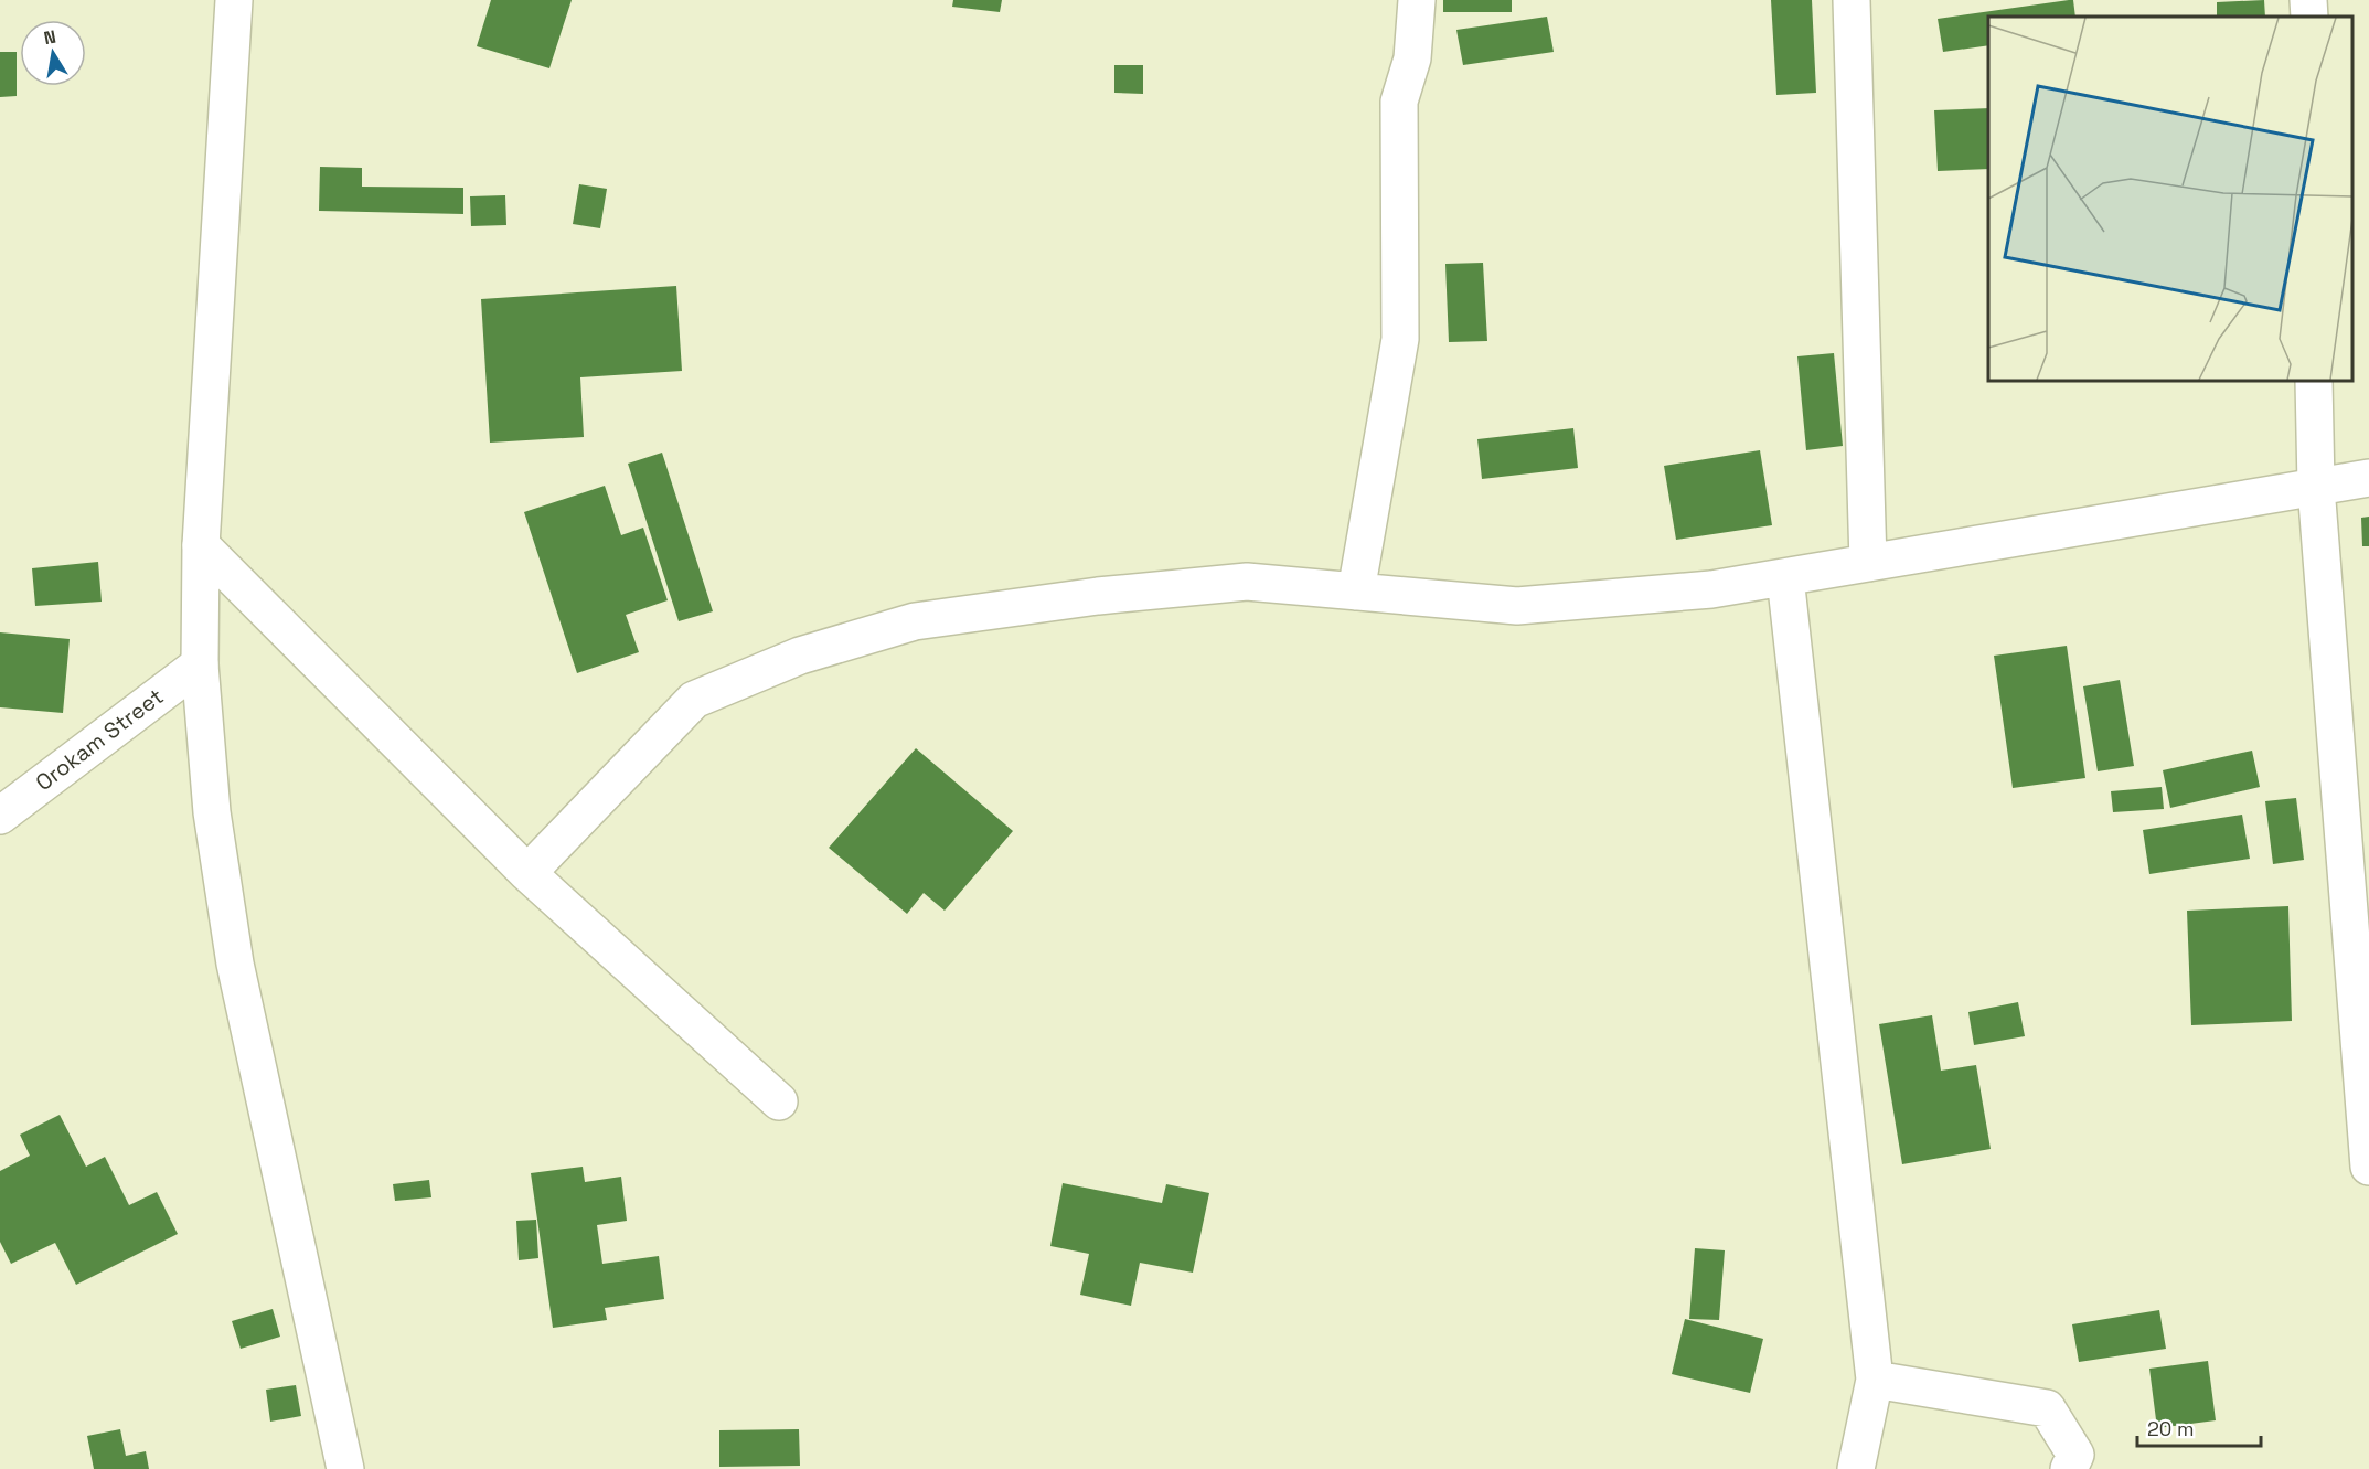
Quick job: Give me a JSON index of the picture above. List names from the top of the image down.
{
  "streets": {
    "street": ["Orokam Street"]
  },
  "scale_bar": "20 m",
  "north": "top"
}
